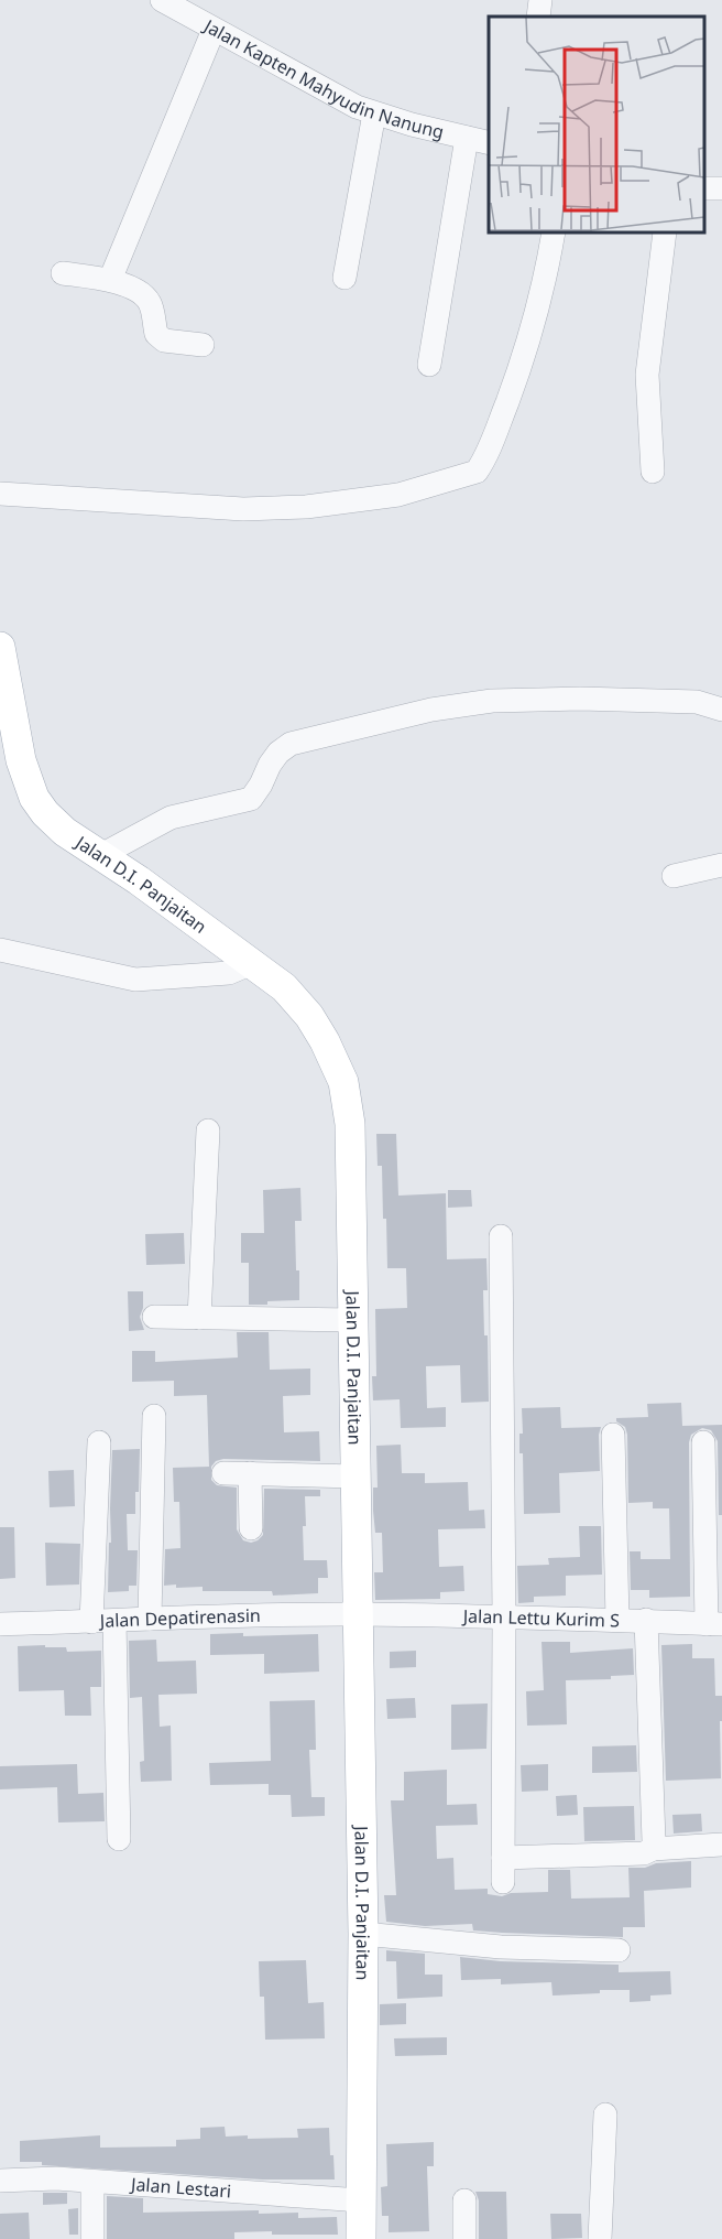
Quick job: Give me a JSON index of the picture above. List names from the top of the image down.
{
  "streets": {
    "main road": ["Jalan D.I. Panjaitan"],
    "street": [
      "Jalan Kapten Mahyudin Nanung",
      "Jalan Lettu Kurim S",
      "Jalan Depatirenasin",
      "Jalan Lestari"
    ]
  },
  "crossings": [
    ["Jalan D.I. Panjaitan", "Jalan Lettu Kurim S"],
    ["Jalan D.I. Panjaitan", "Jalan Depatirenasin"],
    ["Jalan D.I. Panjaitan", "Jalan Lestari"],
    ["Jalan Lettu Kurim S", "Jalan Depatirenasin"]
  ]
}
